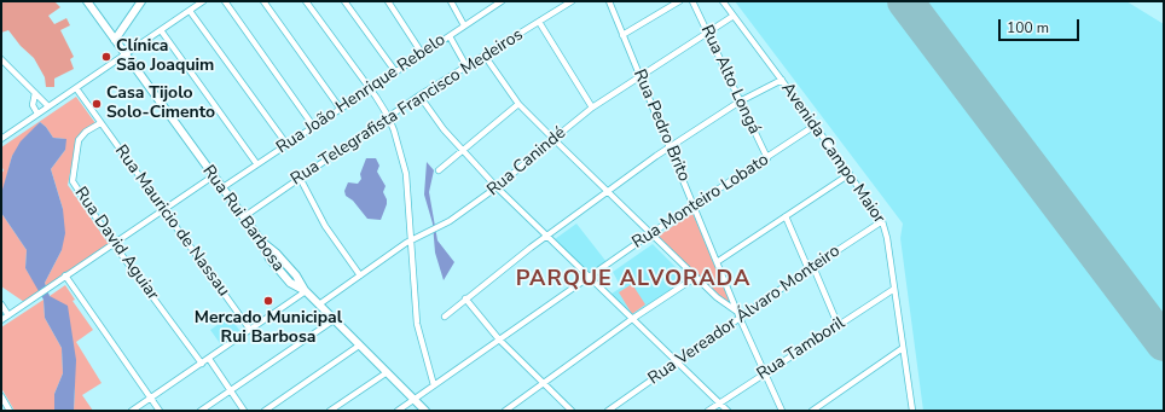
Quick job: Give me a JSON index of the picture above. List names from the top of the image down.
{
  "streets": {
    "street": [
      "Rua Alto Longá",
      "Rua João Henrique Rebelo",
      "Rua Telegrafista Francisco Medeiros",
      "Rua Pedro Brito",
      "Avenida Campo Maior",
      "Rua Canindé",
      "Rua Monteiro Lobato",
      "Rua Rui Barbosa",
      "Rua Mauricio de Nassau",
      "Rua David Aguiar",
      "Rua Vereador Álvaro Monteiro",
      "Rua Tamboril"
    ]
  },
  "crossings": [
    ["Rua Alto Longá", "Rua Canindé"],
    ["Rua Alto Longá", "Rua Monteiro Lobato"],
    ["Rua João Henrique Rebelo", "Rua Rui Barbosa"],
    ["Rua Telegrafista Francisco Medeiros", "Rua Rui Barbosa"],
    ["Rua Pedro Brito", "Rua Canindé"],
    ["Rua Pedro Brito", "Rua Monteiro Lobato"],
    ["Rua Pedro Brito", "Rua Vereador Álvaro Monteiro"],
    ["Rua Pedro Brito", "Rua Tamboril"],
    ["Avenida Campo Maior", "Rua Canindé"],
    ["Avenida Campo Maior", "Rua Monteiro Lobato"],
    ["Avenida Campo Maior", "Rua Vereador Álvaro Monteiro"],
    ["Avenida Campo Maior", "Rua Tamboril"],
    ["Rua Canindé", "Rua Rui Barbosa"],
    ["Rua Monteiro Lobato", "Rua Rui Barbosa"],
    ["Rua Mauricio de Nassau", "Rua David Aguiar"]
  ],
  "districts": ["PARQUE ALVORADA"],
  "places": ["Clínica São Joaquim", "Casa Tijolo Solo-Cimento", "Mercado Municipal Rui Barbosa"],
  "scale_bar": "100 m"
}
